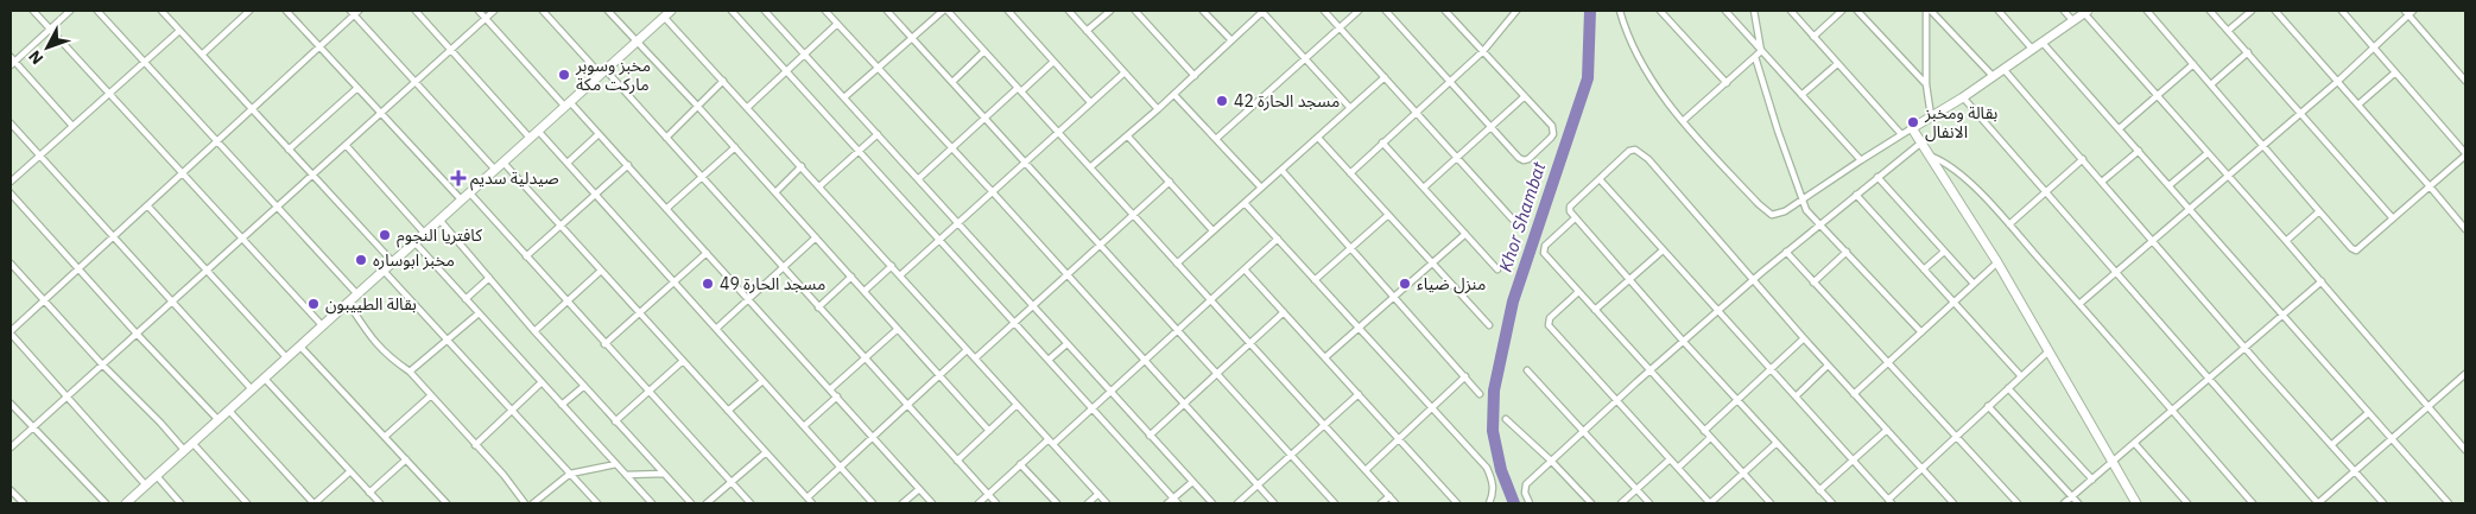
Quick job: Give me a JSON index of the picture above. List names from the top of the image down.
{
  "water": ["Khor Shambat"],
  "places": {
    "other": [
      "مخبز وسوبر ماركت مكة",
      "مسجد الحارة 42",
      "بقالة ومخبز الانفال",
      "كافتريا النجوم",
      "مخبز ابوساره",
      "مسجد الحارة 49",
      "منزل ضياء",
      "بقالة الطييبون"
    ],
    "health": ["صيدلية سديم"]
  },
  "north": "bottom left"
}
